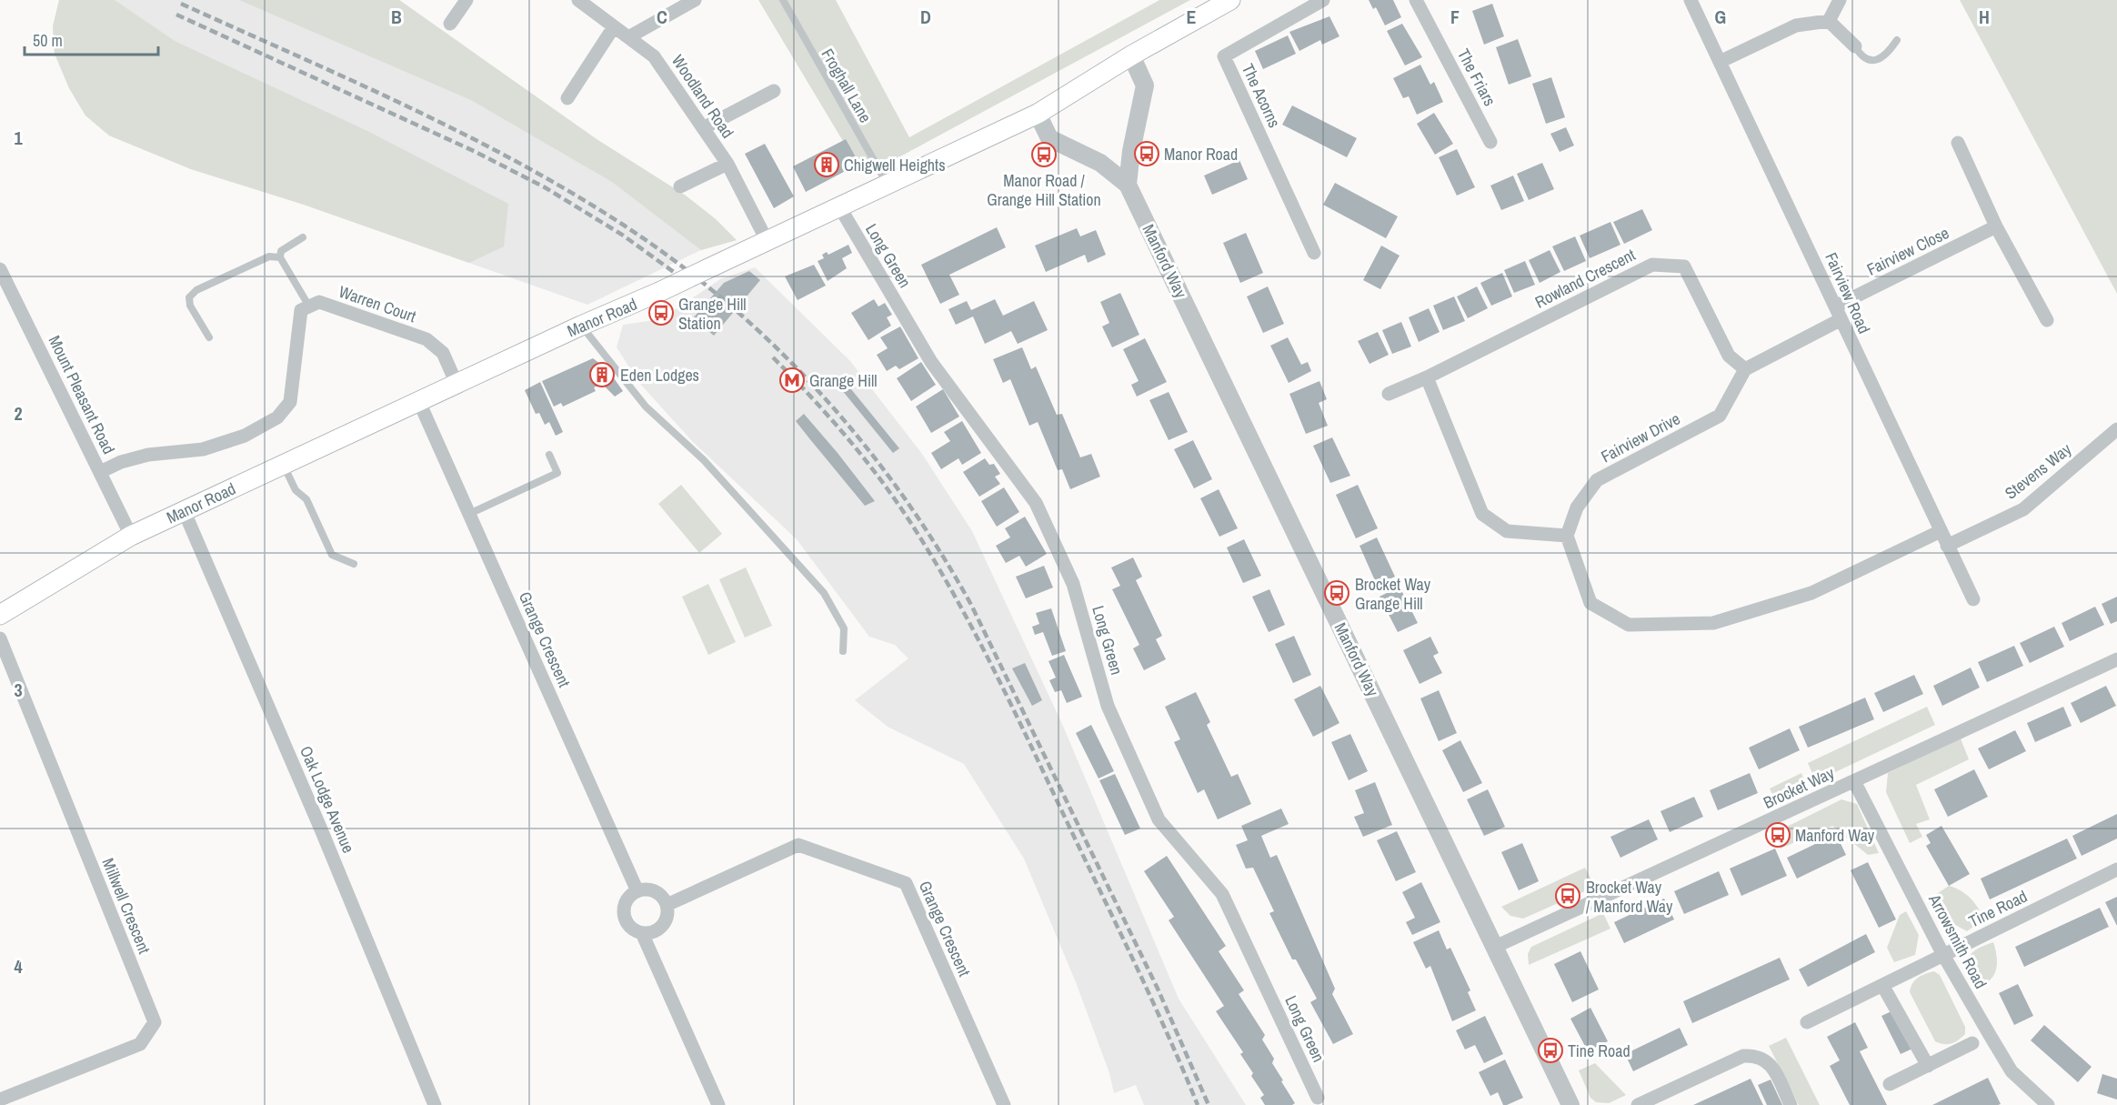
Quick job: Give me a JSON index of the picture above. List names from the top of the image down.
{
  "streets": {
    "main road": ["Manor Road"],
    "street": [
      "The Friars",
      "The Acorns",
      "Woodland Road",
      "Fairview Close",
      "Long Green",
      "Manford Way",
      "Rowland Crescent",
      "Fairview Road",
      "Warren Court",
      "Mount Pleasant Road",
      "Fairview Drive",
      "Stevens Way",
      "Grange Crescent",
      "Brocket Way",
      "Oak Lodge Avenue",
      "Millwell Crescent",
      "Tine Road",
      "Arrowsmith Road"
    ],
    "lane": ["Froghall Lane"]
  },
  "crossings": [
    ["Froghall Lane", "Manor Road"],
    ["Woodland Road", "Manor Road"],
    ["Fairview Close", "Fairview Road"],
    ["Long Green", "Manor Road"],
    ["Manford Way", "Manor Road"],
    ["Manford Way", "Brocket Way"],
    ["Rowland Crescent", "Fairview Drive"],
    ["Fairview Road", "Stevens Way"],
    ["Warren Court", "Manor Road"],
    ["Manor Road", "Mount Pleasant Road"],
    ["Manor Road", "Grange Crescent"],
    ["Manor Road", "Oak Lodge Avenue"],
    ["Brocket Way", "Arrowsmith Road"],
    ["Tine Road", "Arrowsmith Road"]
  ],
  "places": {
    "bus stop": [
      "Manor Road",
      "Manor Road / Grange Hill Station",
      "Grange Hill Station",
      "Brocket Way Grange Hill",
      "Manford Way",
      "Brocket Way / Manford Way",
      "Tine Road"
    ],
    "building": ["Chigwell Heights", "Eden Lodges"],
    "metro station": ["Grange Hill"]
  },
  "scale_bar": "50 m",
  "grid": {
    "columns": [
      "B",
      "C",
      "D",
      "E",
      "F",
      "G",
      "H"
    ],
    "rows": [
      "1",
      "2",
      "3",
      "4"
    ]
  }
}
